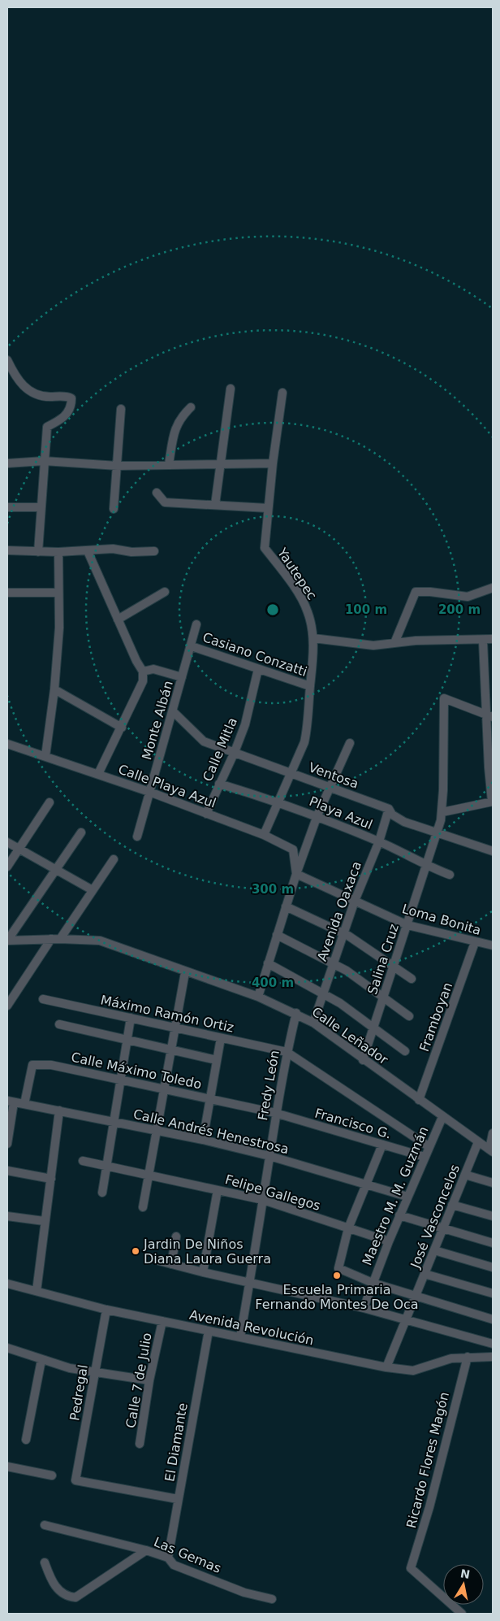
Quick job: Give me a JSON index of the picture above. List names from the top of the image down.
{
  "streets": {
    "street": [
      "Yautepec",
      "Casiano Conzatti",
      "Monte Albán",
      "Calle Mitla",
      "Ventosa",
      "Calle Playa Azul",
      "Playa Azul",
      "Avenida Oaxaca",
      "Loma Bonita",
      "Salina Cruz",
      "Máximo Ramón Ortiz",
      "Framboyan",
      "Calle Leñador",
      "Calle Máximo Toledo",
      "Fredy León",
      "Francisco G.",
      "Calle Andrés Henestrosa",
      "Felipe Gallegos",
      "Maestro M. M. Guzmán",
      "José Vasconcelos",
      "Avenida Revolución",
      "Calle 7 de Julio",
      "Pedregal",
      "El Diamante",
      "Ricardo Flores Magón",
      "Las Gemas"
    ]
  },
  "crossings": [
    ["Yautepec", "Casiano Conzatti"],
    ["Yautepec", "Ventosa"],
    ["Yautepec", "Calle Playa Azul"],
    ["Yautepec", "Playa Azul"],
    ["Casiano Conzatti", "Monte Albán"],
    ["Casiano Conzatti", "Calle Mitla"],
    ["Monte Albán", "Ventosa"],
    ["Monte Albán", "Calle Playa Azul"],
    ["Calle Mitla", "Ventosa"],
    ["Calle Mitla", "Calle Playa Azul"],
    ["Calle Mitla", "Playa Azul"],
    ["Ventosa", "Avenida Oaxaca"],
    ["Ventosa", "Salina Cruz"],
    ["Calle Playa Azul", "Loma Bonita"],
    ["Playa Azul", "Avenida Oaxaca"],
    ["Playa Azul", "Salina Cruz"],
    ["Avenida Oaxaca", "Loma Bonita"],
    ["Avenida Oaxaca", "Calle Leñador"],
    ["Loma Bonita", "Salina Cruz"],
    ["Loma Bonita", "Framboyan"],
    ["Salina Cruz", "Calle Leñador"],
    ["Máximo Ramón Ortiz", "Fredy León"],
    ["Framboyan", "Calle Leñador"],
    ["Calle Leñador", "Fredy León"],
    ["Calle Leñador", "Maestro M. M. Guzmán"],
    ["Calle Leñador", "José Vasconcelos"],
    ["Calle Máximo Toledo", "Fredy León"],
    ["Calle Máximo Toledo", "Francisco G."],
    ["Calle Máximo Toledo", "Calle Andrés Henestrosa"],
    ["Fredy León", "Francisco G."],
    ["Fredy León", "Calle Andrés Henestrosa"],
    ["Fredy León", "Felipe Gallegos"],
    ["Fredy León", "Avenida Revolución"],
    ["Francisco G.", "Maestro M. M. Guzmán"],
    ["Calle Andrés Henestrosa", "Maestro M. M. Guzmán"],
    ["Felipe Gallegos", "Maestro M. M. Guzmán"],
    ["José Vasconcelos", "Avenida Revolución"],
    ["Avenida Revolución", "Calle 7 de Julio"],
    ["Avenida Revolución", "Pedregal"],
    ["Avenida Revolución", "El Diamante"],
    ["Avenida Revolución", "Ricardo Flores Magón"],
    ["Pedregal", "El Diamante"],
    ["El Diamante", "Las Gemas"]
  ],
  "places": ["Jardin De Niños Diana Laura Guerra", "Escuela Primaria Fernando Montes De Oca"],
  "north": "top",
  "rings": [
    "100 m",
    "200 m",
    "300 m",
    "400 m"
  ]
}
